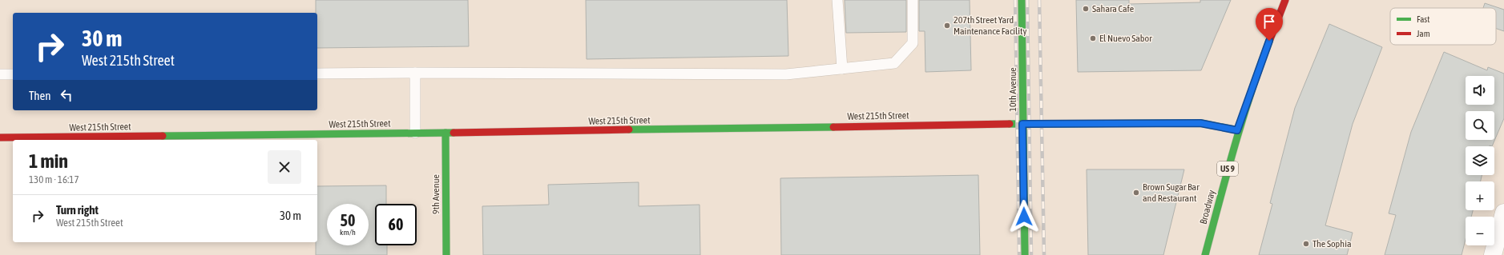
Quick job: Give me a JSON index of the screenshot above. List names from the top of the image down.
{
  "streets": {
    "street": [
      "10th Avenue",
      "West 215th Street",
      "US 9",
      "9th Avenue",
      "Broadway"
    ]
  },
  "crossings": [
    ["10th Avenue", "West 215th Street"],
    ["West 215th Street", "9th Avenue"],
    ["West 215th Street", "Broadway"]
  ],
  "places": [
    "Sahara Cafe",
    "207th Street Yard Maintenance Facility",
    "El Nuevo Sabor",
    "Brown Sugar Bar and Restaurant",
    "The Sophia"
  ],
  "legend": ["Fast", "Jam"],
  "page": {
    "turn": ["30 m", "West 215th Street"],
    "map_buttons": ["+", "−"],
    "then": "Then",
    "heading": ["1 min", "130 m · 16:17"],
    "list": [
      {
        "name": "Turn right",
        "note": "West 215th Street",
        "value": "30 m"
      }
    ],
    "speed": "50 km/h",
    "limit": "60"
  }
}
